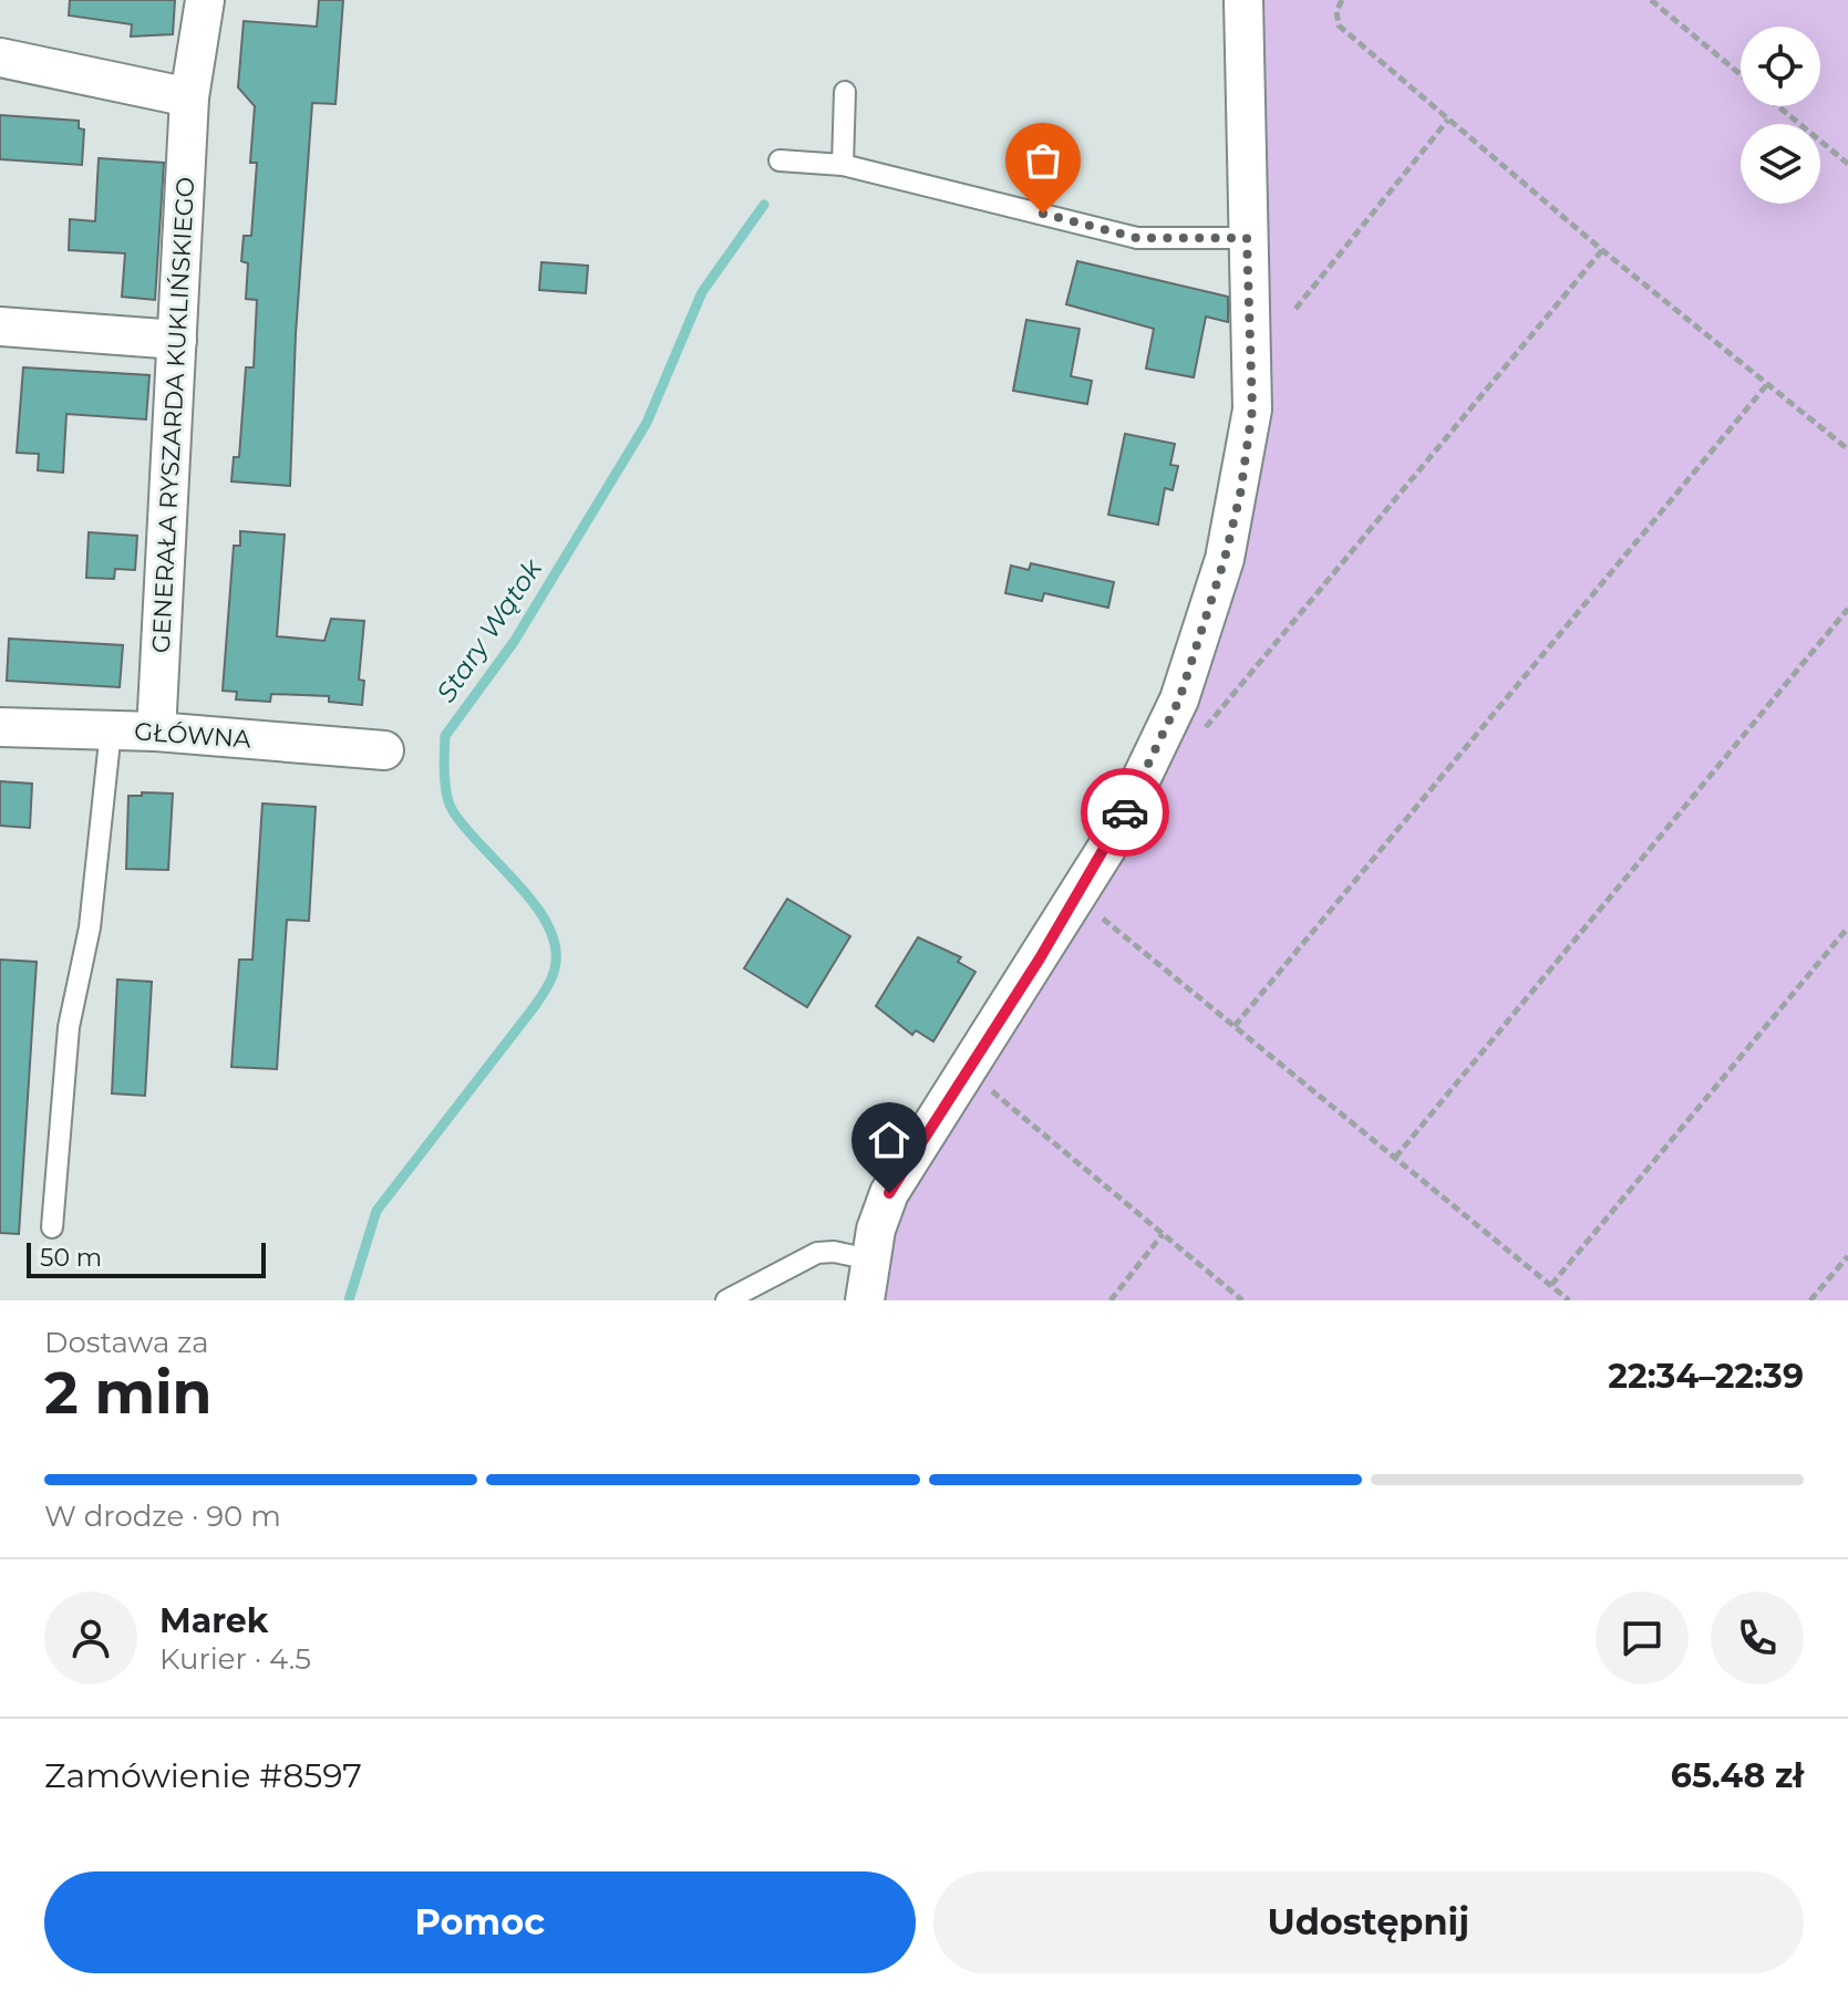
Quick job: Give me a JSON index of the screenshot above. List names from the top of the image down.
{
  "streets": {
    "street": ["GENERAŁA RYSZARDA KUKLIŃSKIEGO", "GŁÓWNA"]
  },
  "crossings": [
    ["GENERAŁA RYSZARDA KUKLIŃSKIEGO", "GŁÓWNA"]
  ],
  "water": ["Stary Wątok"],
  "scale_bar": "50 m",
  "page": {
    "scale": "50 m",
    "heading": ["2 min", "Dostawa za", "22:34–22:39"],
    "panel": [
      "Marek",
      "Kurier · 4.5",
      "Zamówienie #8597",
      "65.48 zł"
    ],
    "bar": "W drodze · 90 m",
    "buttons": ["Pomoc", "Udostępnij"]
  }
}
